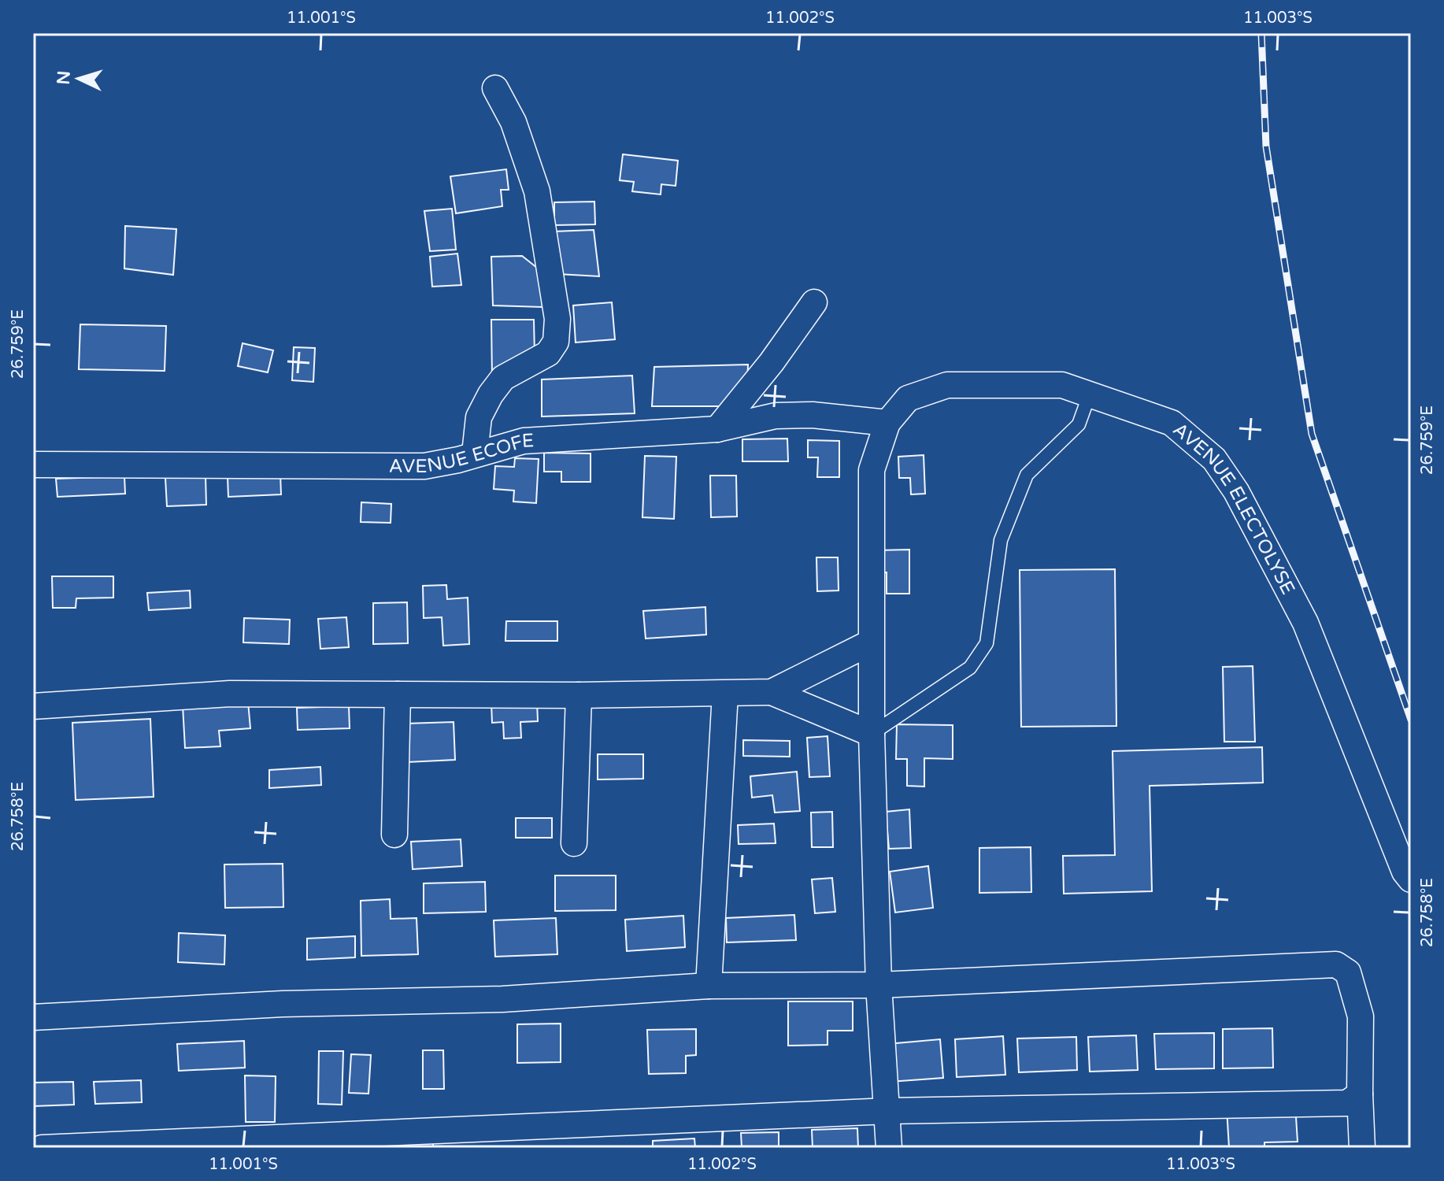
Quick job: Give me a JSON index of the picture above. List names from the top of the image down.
{
  "streets": {
    "street": ["AVENUE ECOFE", "AVENUE ELECTOLYSE"]
  },
  "crossings": [
    ["AVENUE ECOFE", "AVENUE ELECTOLYSE"]
  ],
  "north": "left",
  "coordinates": [
    "11.001°S",
    "11.002°S",
    "11.003°S",
    "26.759°E",
    "26.758°E"
  ]
}
